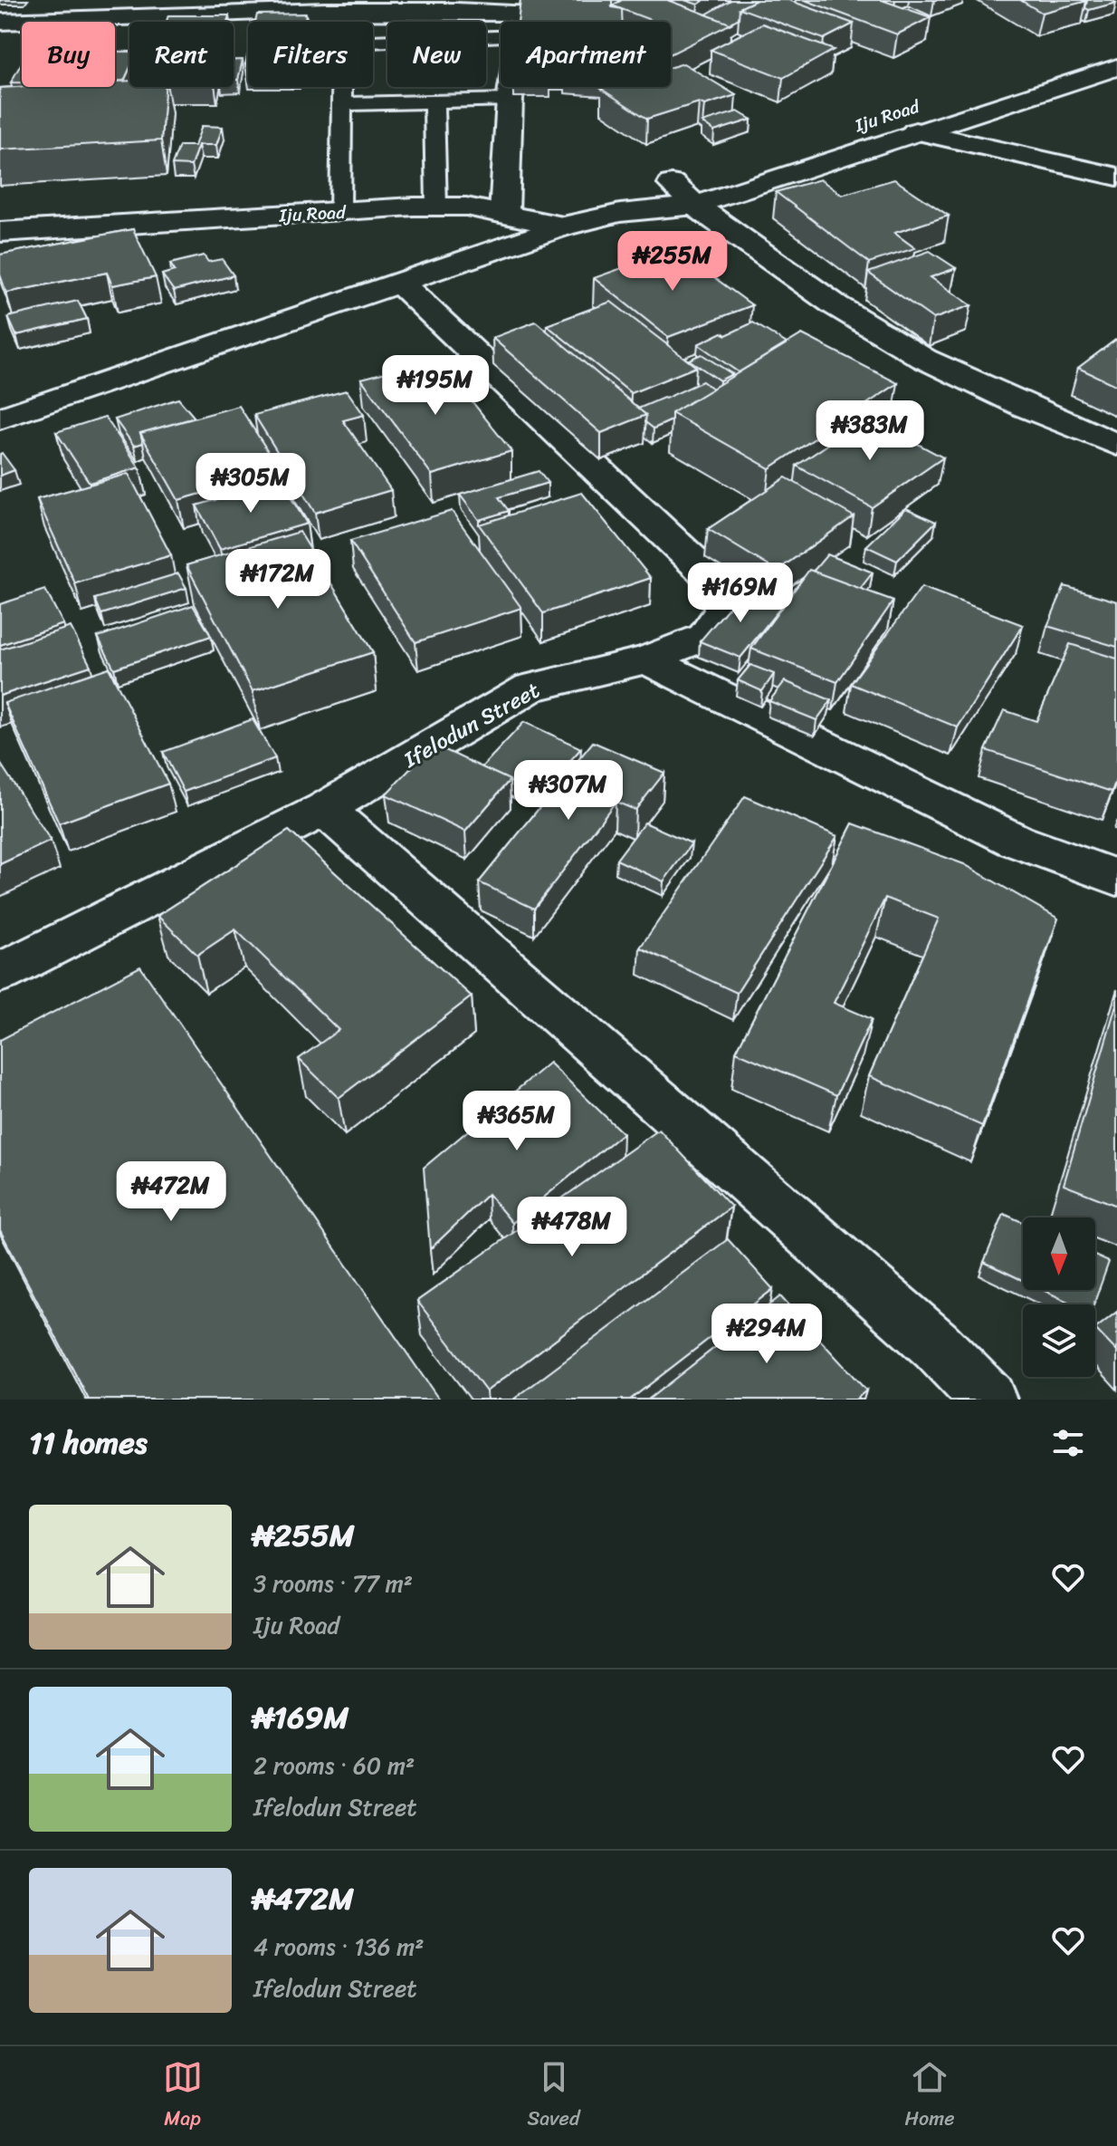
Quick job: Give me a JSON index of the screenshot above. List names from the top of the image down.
{
  "streets": {
    "street": ["Iju Road", "Ifelodun Street"]
  },
  "north": "bottom",
  "page": {
    "chip": [
      "Buy",
      "Rent",
      "Filters",
      "New",
      "Apartment"
    ],
    "price": [
      "₦255M",
      "₦195M",
      "₦383M",
      "₦305M",
      "₦172M",
      "₦169M",
      "₦307M",
      "₦365M",
      "₦472M",
      "₦478M",
      "₦294M"
    ],
    "heading": "11 homes",
    "list": [
      {
        "name": "₦255M",
        "note": "3 rooms · 77 m² · Iju Road"
      },
      {
        "name": "₦169M",
        "note": "2 rooms · 60 m² · Ifelodun Street"
      },
      {
        "name": "₦472M",
        "note": "4 rooms · 136 m² · Ifelodun Street"
      }
    ],
    "tabs": ["Map", "Saved", "Home"]
  }
}
